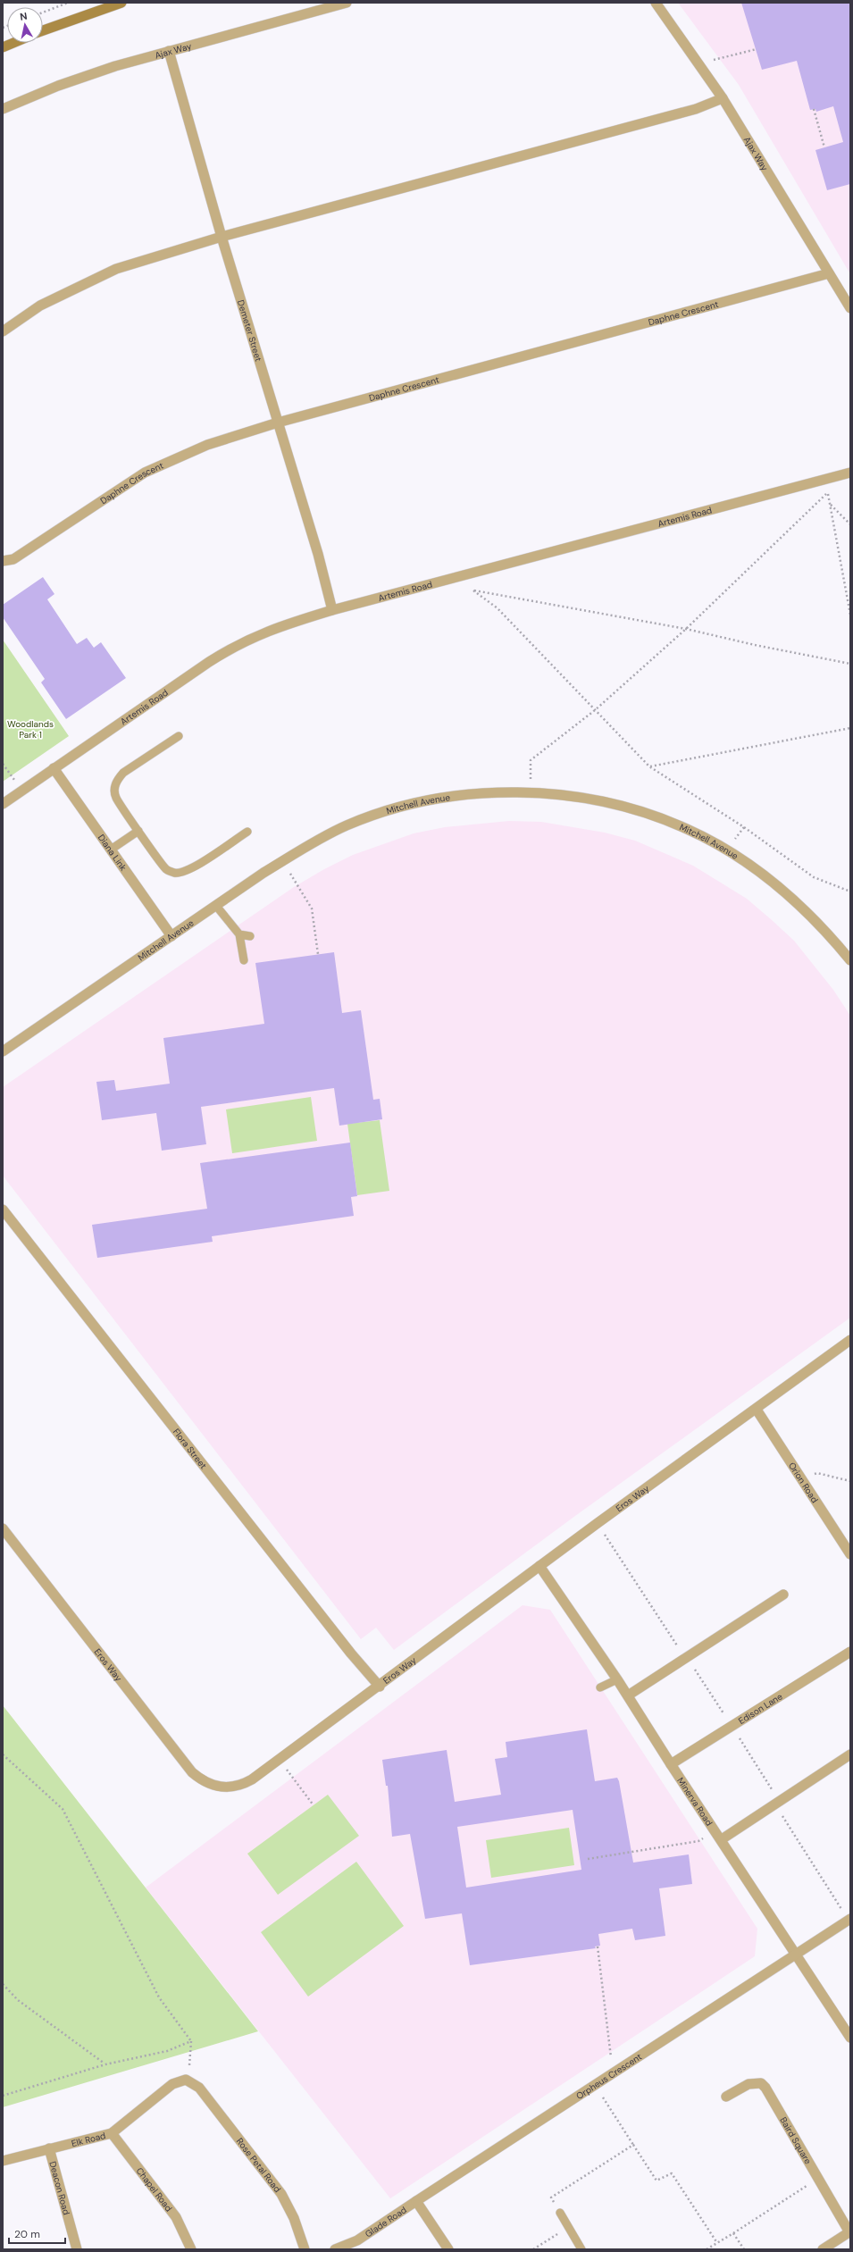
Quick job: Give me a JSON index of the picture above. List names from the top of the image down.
{
  "streets": {
    "street": [
      "Ajax Way",
      "Daphne Crescent",
      "Demeter Street",
      "Artemis Road",
      "Mitchell Avenue",
      "Diana Link",
      "Flora Street",
      "Orion Road",
      "Eros Way",
      "Edison Lane",
      "Minerva Road",
      "Orpheus Crescent",
      "Elk Road",
      "Baird Square",
      "Rose Petal Road",
      "Deacon Road",
      "Chapel Road",
      "Glade Road"
    ]
  },
  "crossings": [
    ["Ajax Way", "Daphne Crescent"],
    ["Ajax Way", "Demeter Street"],
    ["Daphne Crescent", "Demeter Street"],
    ["Demeter Street", "Artemis Road"],
    ["Artemis Road", "Diana Link"],
    ["Mitchell Avenue", "Diana Link"],
    ["Flora Street", "Eros Way"],
    ["Orion Road", "Eros Way"],
    ["Eros Way", "Minerva Road"],
    ["Edison Lane", "Minerva Road"],
    ["Minerva Road", "Orpheus Crescent"],
    ["Orpheus Crescent", "Glade Road"],
    ["Elk Road", "Rose Petal Road"],
    ["Elk Road", "Deacon Road"],
    ["Elk Road", "Chapel Road"]
  ],
  "parks": ["Woodlands Park 1"],
  "scale_bar": "20 m",
  "north": "top"
}
